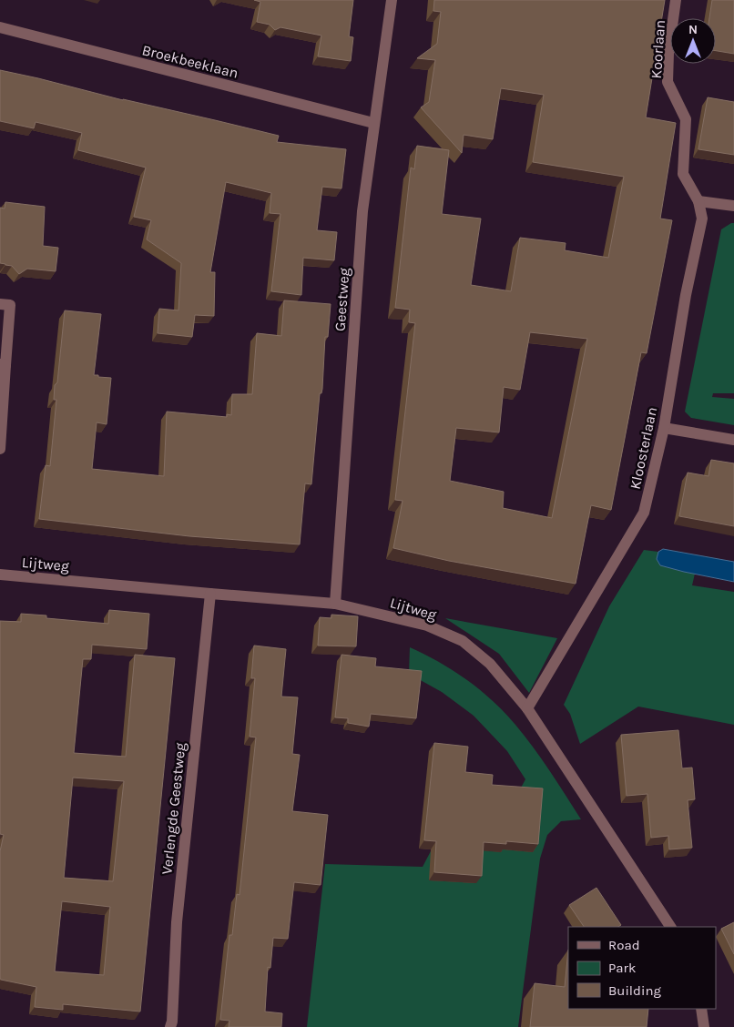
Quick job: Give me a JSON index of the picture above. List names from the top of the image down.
{
  "streets": {
    "street": [
      "Koorlaan",
      "Broekbeeklaan",
      "Geestweg",
      "Kloosterlaan",
      "Lijtweg",
      "Verlengde Geestweg"
    ]
  },
  "crossings": [
    ["Koorlaan", "Kloosterlaan"],
    ["Broekbeeklaan", "Geestweg"],
    ["Geestweg", "Lijtweg"],
    ["Kloosterlaan", "Lijtweg"],
    ["Lijtweg", "Verlengde Geestweg"]
  ],
  "legend": ["Road", "Park", "Building"],
  "north": "top"
}
